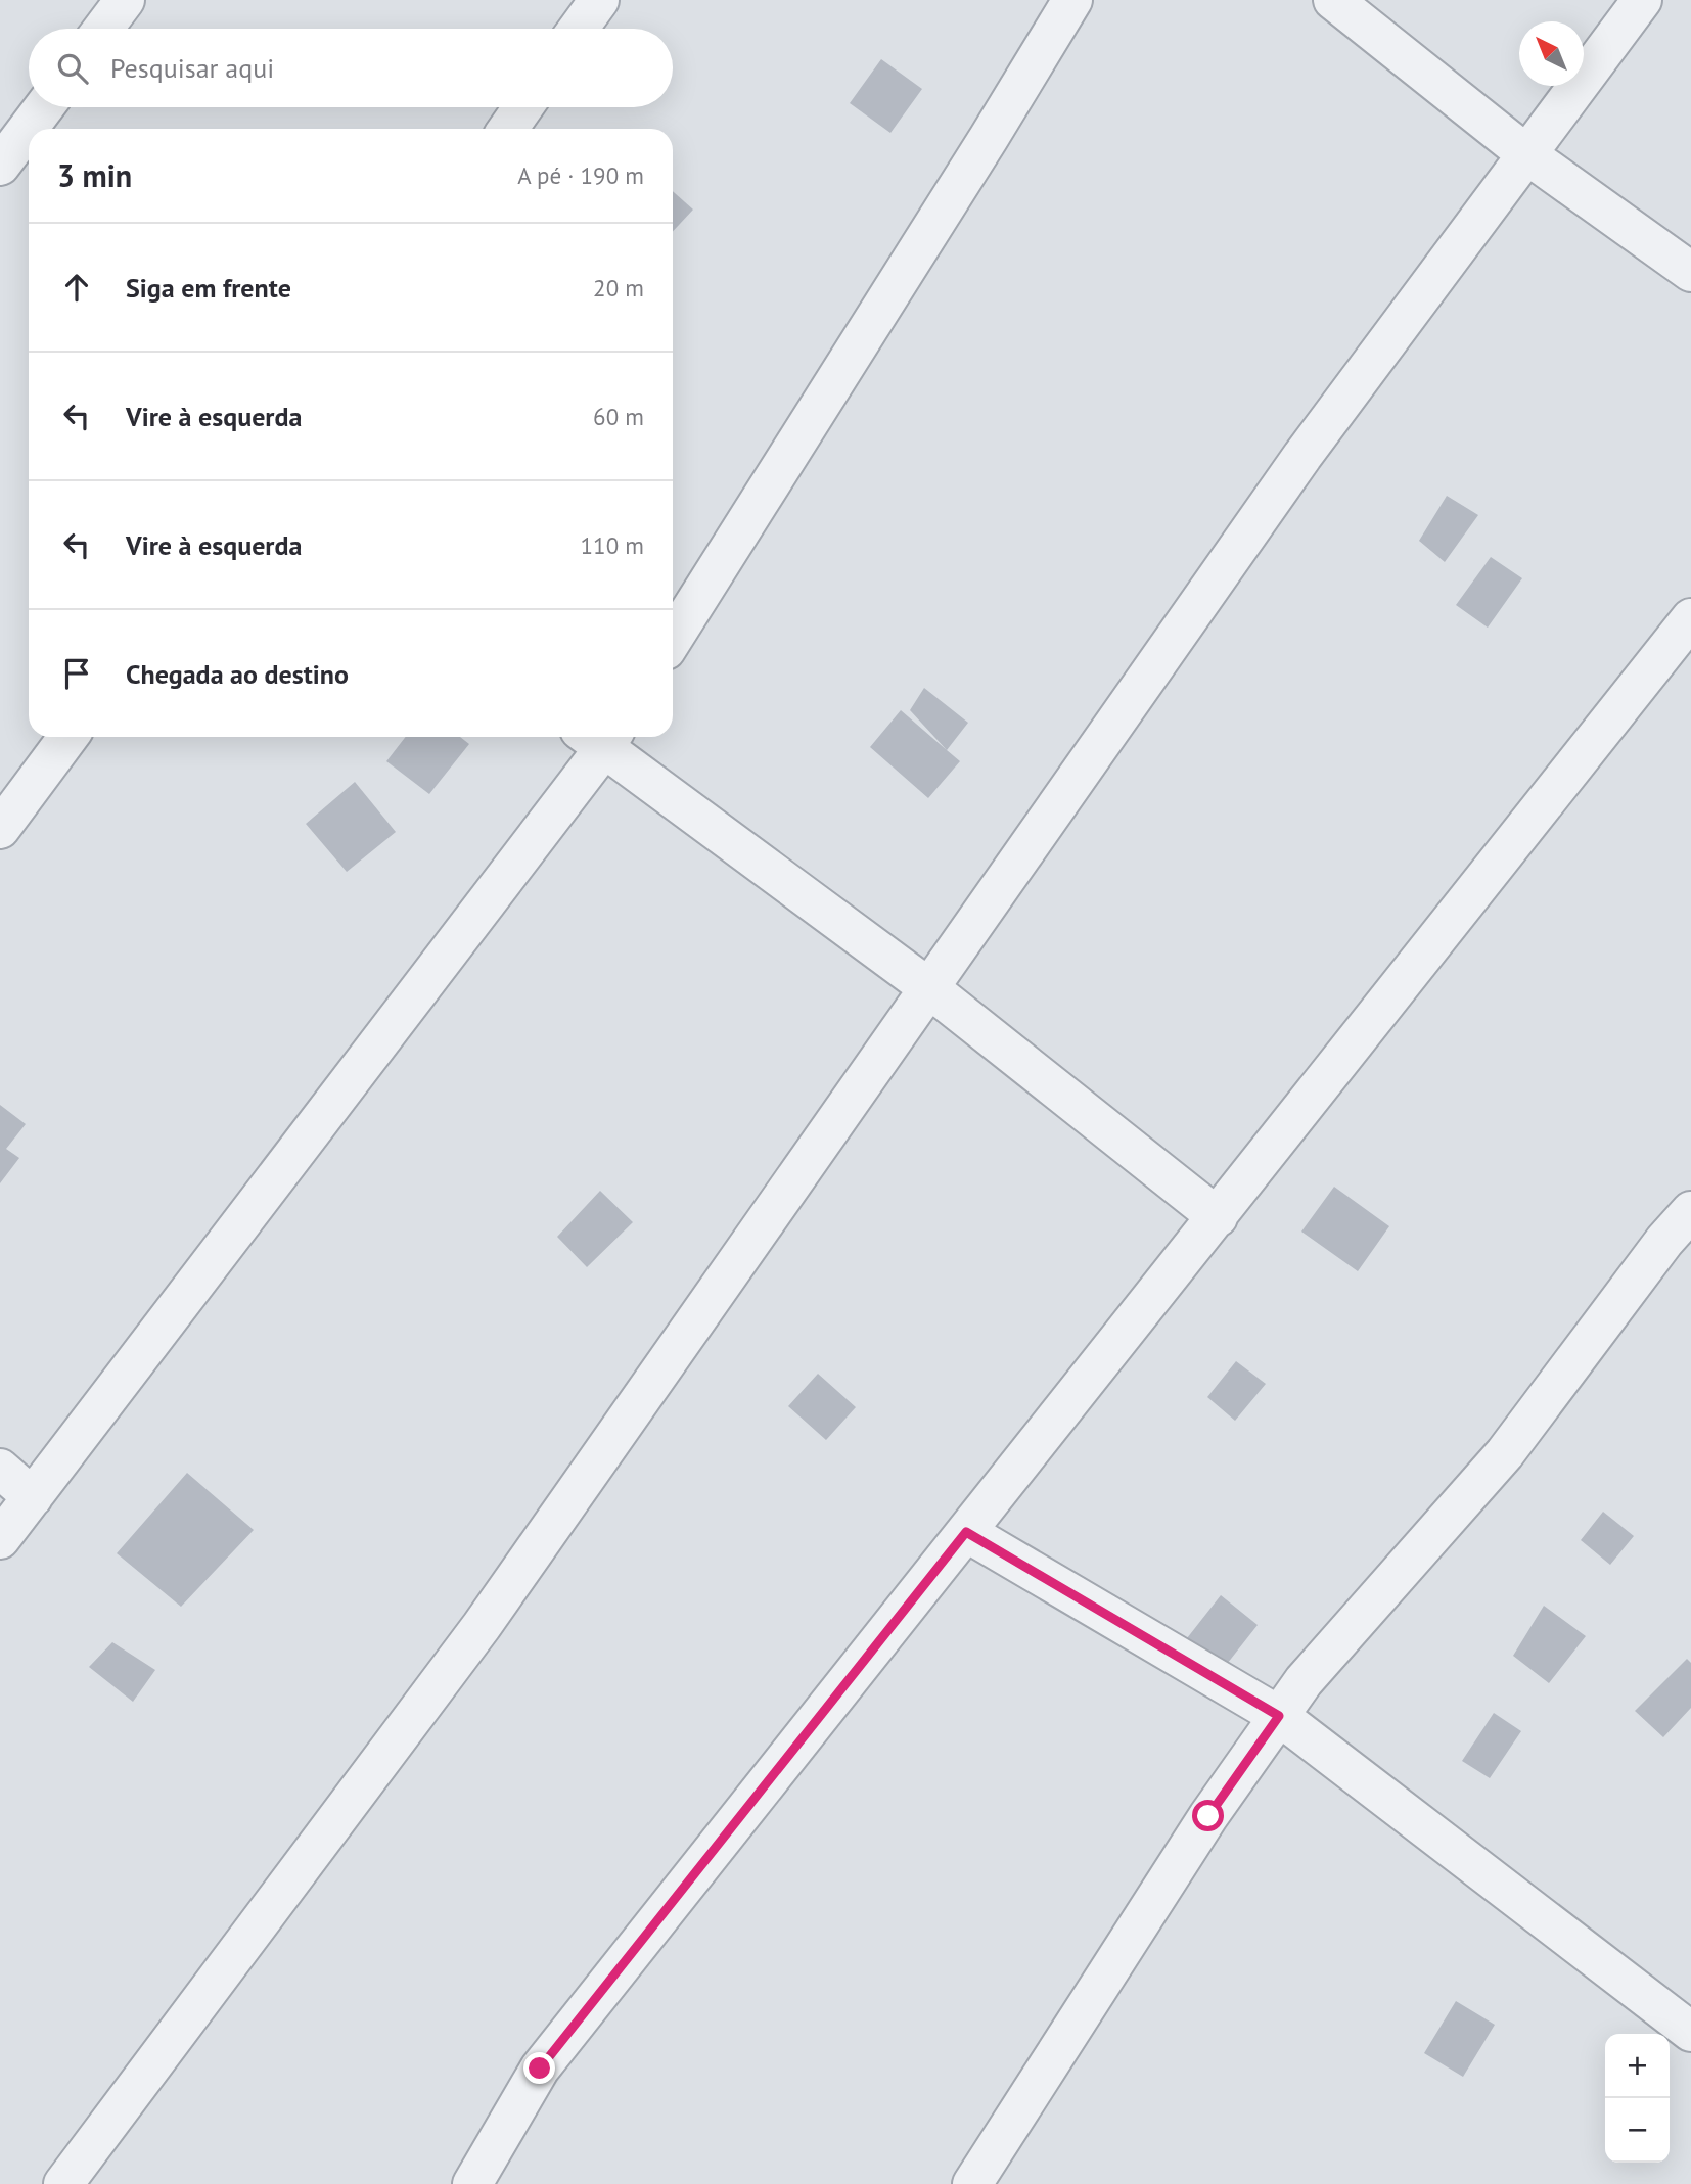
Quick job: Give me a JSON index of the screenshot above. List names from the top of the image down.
{
  "north": "top left",
  "page": {
    "search": "Pesquisar aqui",
    "heading": ["3 min", "A pé · 190 m"],
    "list": [
      ["Siga em frente", "20 m"],
      ["Vire à esquerda", "60 m"],
      ["Vire à esquerda", "110 m"],
      "Chegada ao destino"
    ],
    "map_buttons": ["+", "−"]
  }
}
